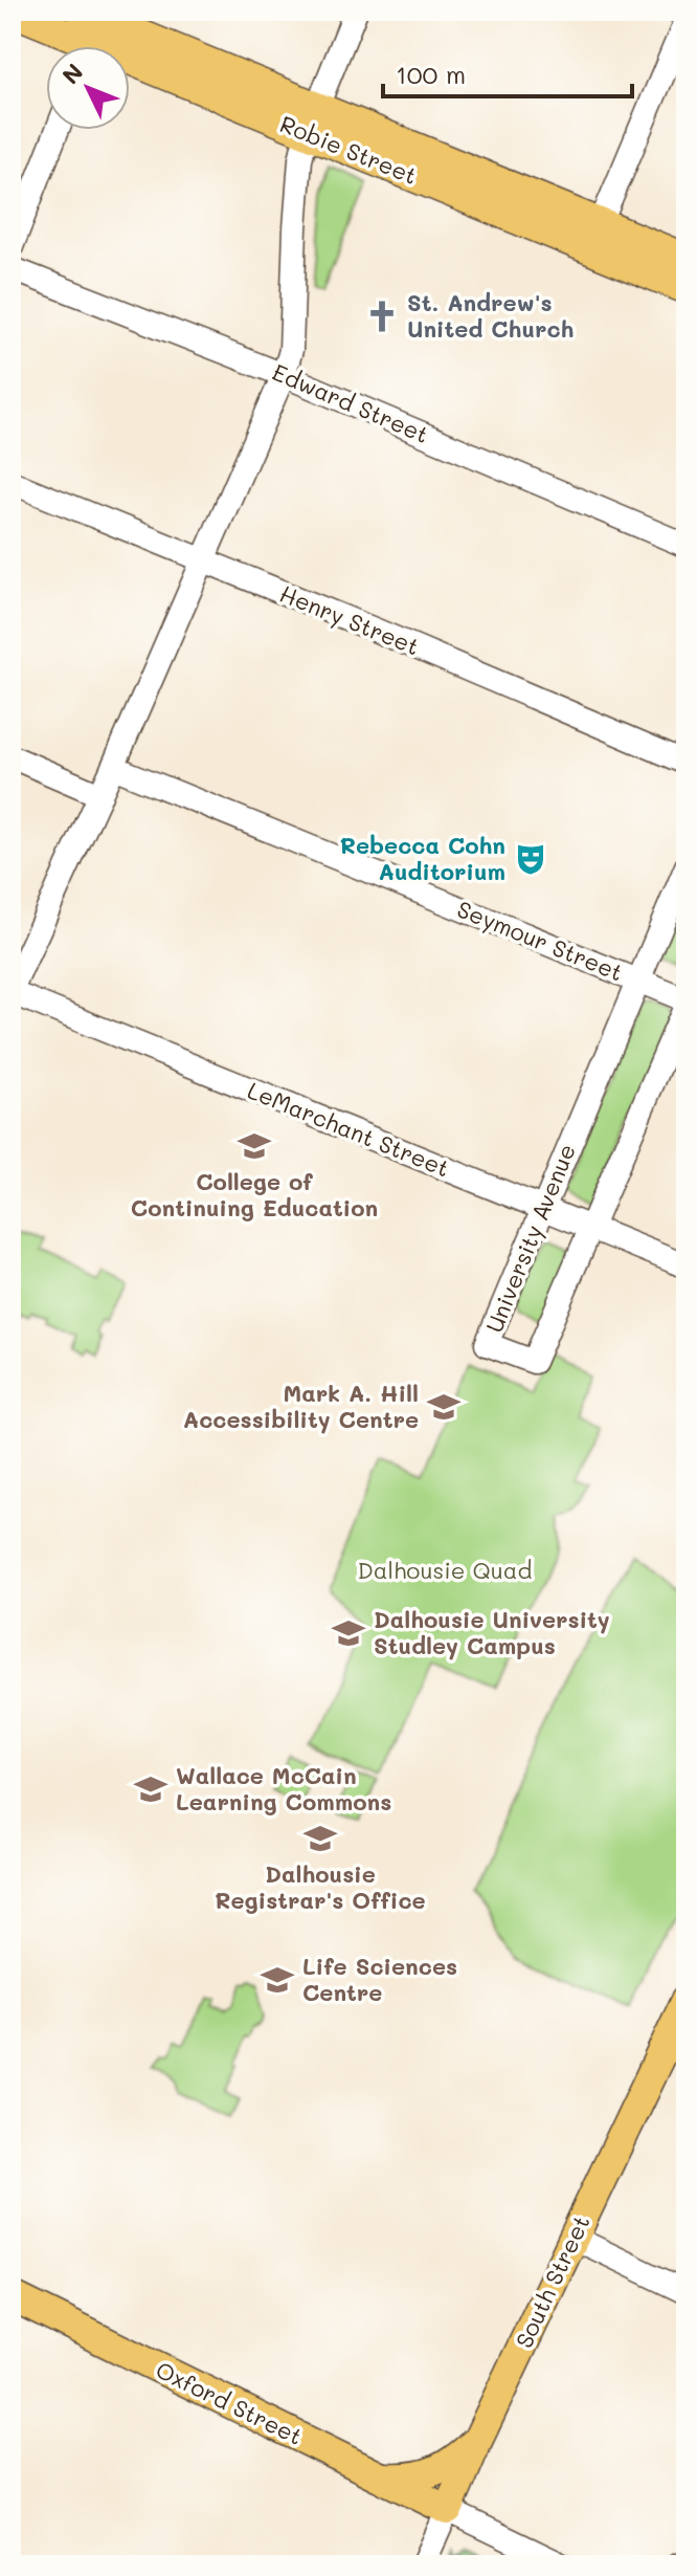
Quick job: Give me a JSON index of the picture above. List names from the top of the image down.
{
  "streets": {
    "main road": ["Robie Street", "South Street", "Oxford Street"],
    "street": [
      "Edward Street",
      "Henry Street",
      "Seymour Street",
      "LeMarchant Street",
      "University Avenue"
    ]
  },
  "crossings": [
    ["Seymour Street", "University Avenue"],
    ["LeMarchant Street", "University Avenue"],
    ["South Street", "Oxford Street"]
  ],
  "parks": ["Dalhousie Quad"],
  "places": {
    "church": ["St. Andrew's United Church"],
    "theatre": ["Rebecca Cohn Auditorium"],
    "school or university": [
      "College of Continuing Education",
      "Mark A. Hill Accessibility Centre",
      "Dalhousie University Studley Campus",
      "Wallace McCain Learning Commons",
      "Dalhousie Registrar's Office",
      "Life Sciences Centre"
    ]
  },
  "scale_bar": "100 m",
  "north": "top left"
}
